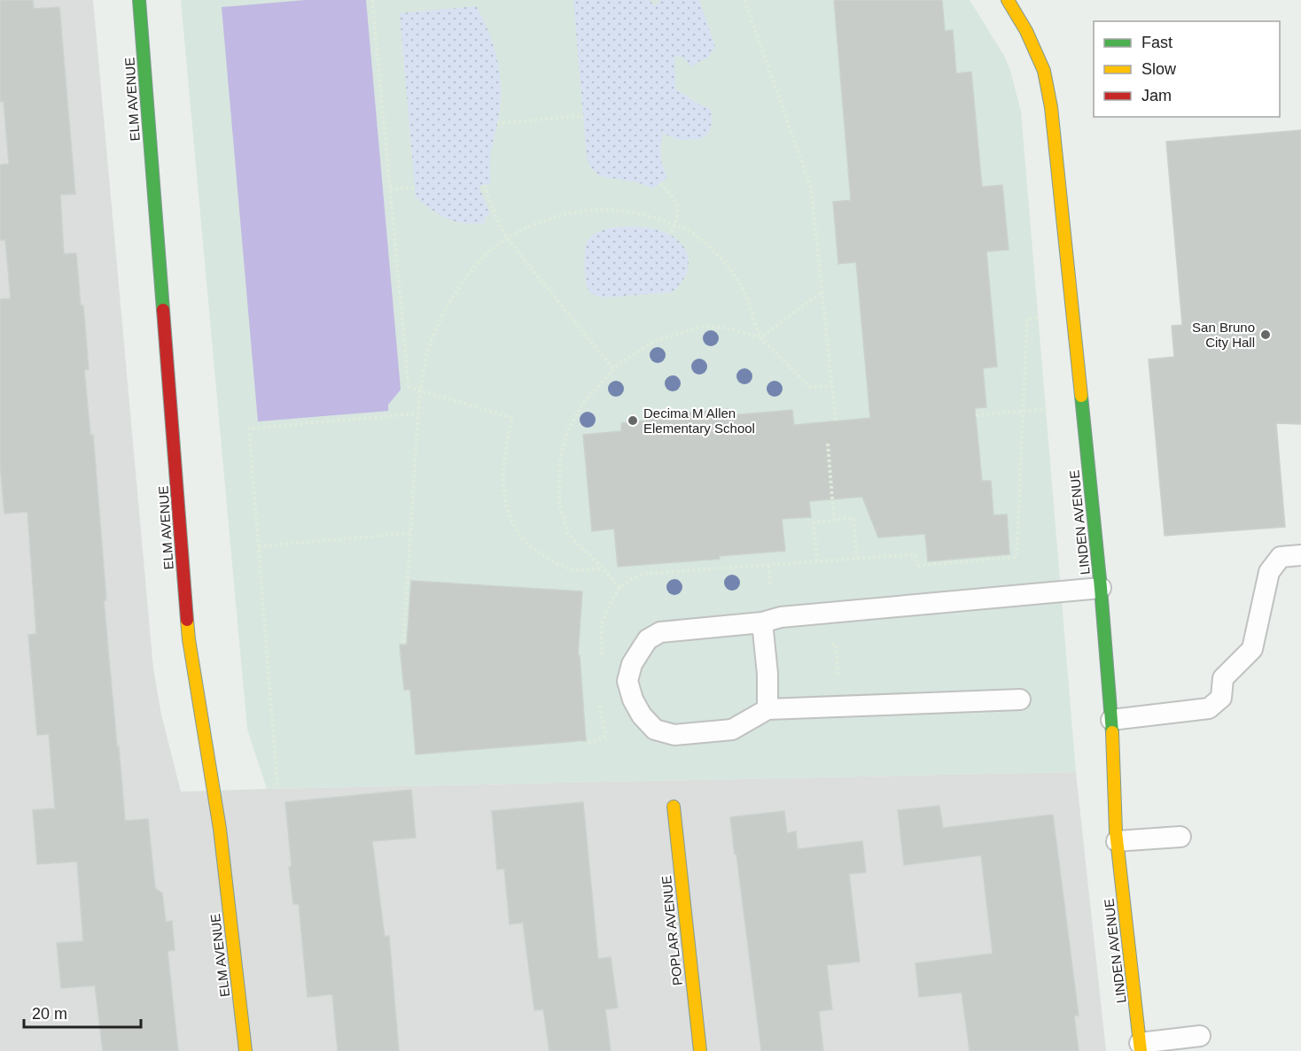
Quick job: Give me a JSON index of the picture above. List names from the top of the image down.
{
  "streets": {
    "street": ["ELM AVENUE", "LINDEN AVENUE", "POPLAR AVENUE"]
  },
  "places": ["San Bruno City Hall", "Decima M Allen Elementary School"],
  "legend": ["Fast", "Slow", "Jam"],
  "scale_bar": "20 m"
}
